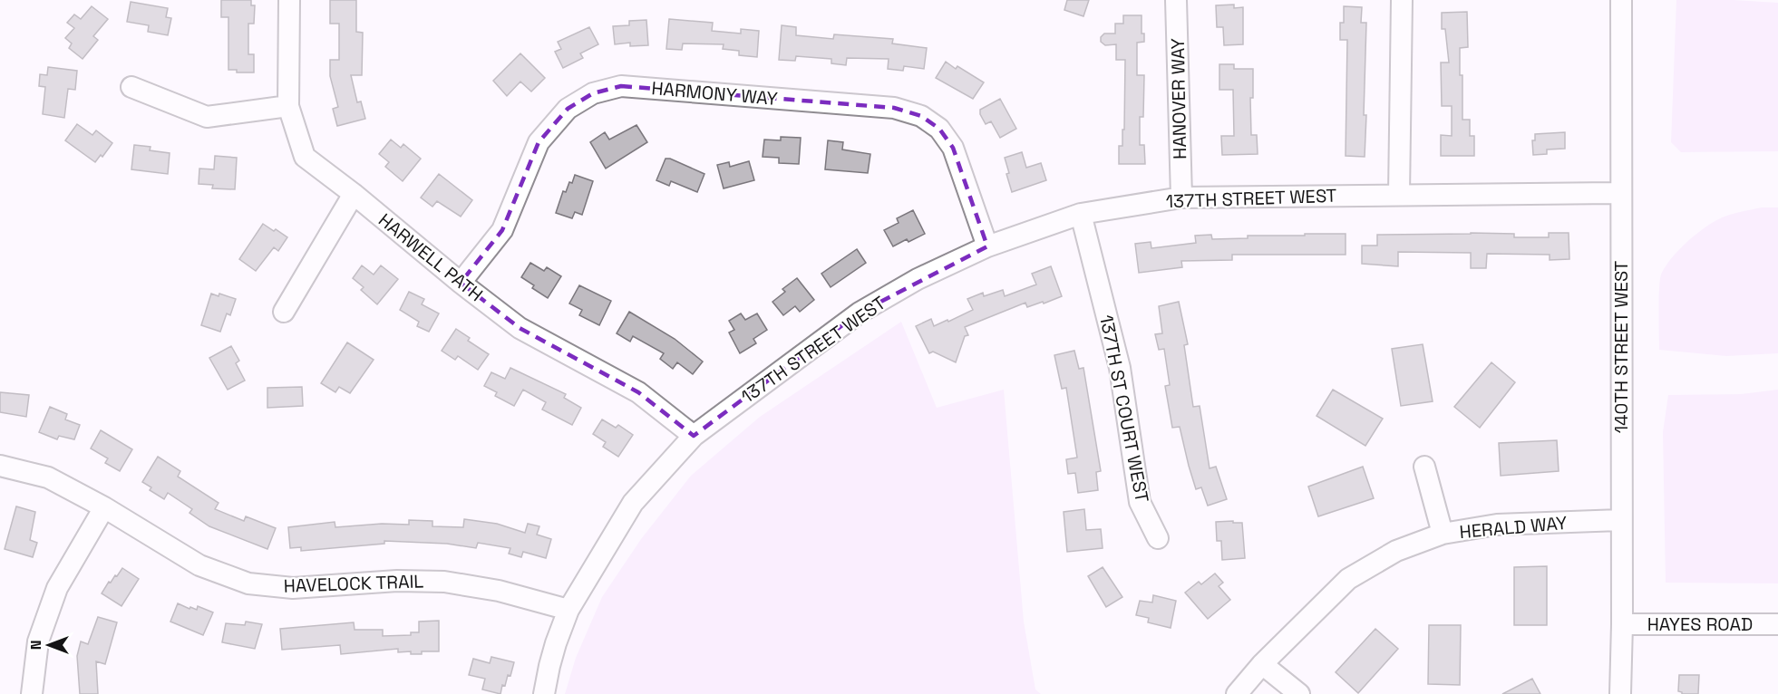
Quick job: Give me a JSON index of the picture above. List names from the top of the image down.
{
  "streets": {
    "street": [
      "HARMONY WAY",
      "HANOVER WAY",
      "137TH STREET WEST",
      "HARWELL PATH",
      "140TH STREET WEST",
      "137TH ST COURT WEST",
      "HERALD WAY",
      "HAVELOCK TRAIL",
      "HAYES ROAD"
    ]
  },
  "crossings": [
    ["HARMONY WAY", "137TH STREET WEST"],
    ["HARMONY WAY", "HARWELL PATH"],
    ["HANOVER WAY", "137TH STREET WEST"],
    ["137TH STREET WEST", "HARWELL PATH"],
    ["137TH STREET WEST", "140TH STREET WEST"],
    ["137TH STREET WEST", "137TH ST COURT WEST"],
    ["137TH STREET WEST", "HAVELOCK TRAIL"],
    ["140TH STREET WEST", "HERALD WAY"],
    ["140TH STREET WEST", "HAYES ROAD"]
  ],
  "north": "left"
}
